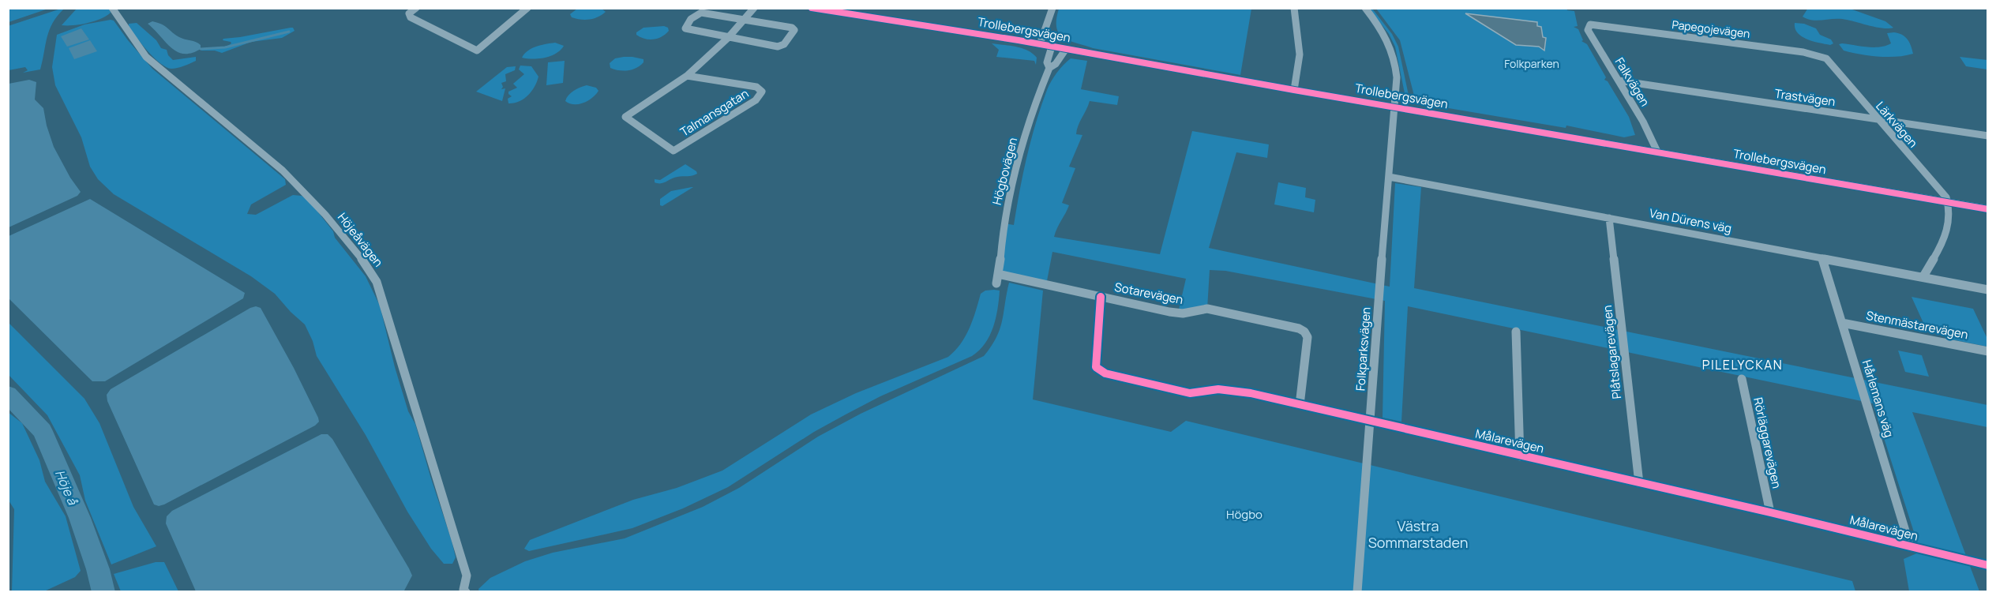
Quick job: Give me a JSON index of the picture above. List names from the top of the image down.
{
  "streets": {
    "street": [
      "Papegojevägen",
      "Trollebergsvägen",
      "Falkvägen",
      "Trastvägen",
      "Talmansgatan",
      "Lärkvägen",
      "Högbovägen",
      "Van Dürens väg",
      "Höjeåvägen",
      "Sotarevägen",
      "Stenmästarevägen",
      "Folkparksvägen",
      "Plåtslagarevägen",
      "Hårlemans väg",
      "Målarevägen",
      "Rörläggarevägen"
    ]
  },
  "crossings": [
    ["Papegojevägen", "Falkvägen"],
    ["Papegojevägen", "Lärkvägen"],
    ["Trollebergsvägen", "Falkvägen"],
    ["Trollebergsvägen", "Lärkvägen"],
    ["Trollebergsvägen", "Högbovägen"],
    ["Trollebergsvägen", "Folkparksvägen"],
    ["Falkvägen", "Trastvägen"],
    ["Trastvägen", "Lärkvägen"],
    ["Högbovägen", "Sotarevägen"],
    ["Van Dürens väg", "Folkparksvägen"],
    ["Van Dürens väg", "Plåtslagarevägen"],
    ["Van Dürens väg", "Hårlemans väg"],
    ["Sotarevägen", "Målarevägen"],
    ["Stenmästarevägen", "Hårlemans väg"],
    ["Folkparksvägen", "Målarevägen"],
    ["Plåtslagarevägen", "Målarevägen"],
    ["Hårlemans väg", "Målarevägen"],
    ["Målarevägen", "Rörläggarevägen"]
  ],
  "districts": ["PILELYCKAN"],
  "water": ["Höje å"],
  "parks": ["Folkparken", "Högbo", "Västra Sommarstaden"]
}
